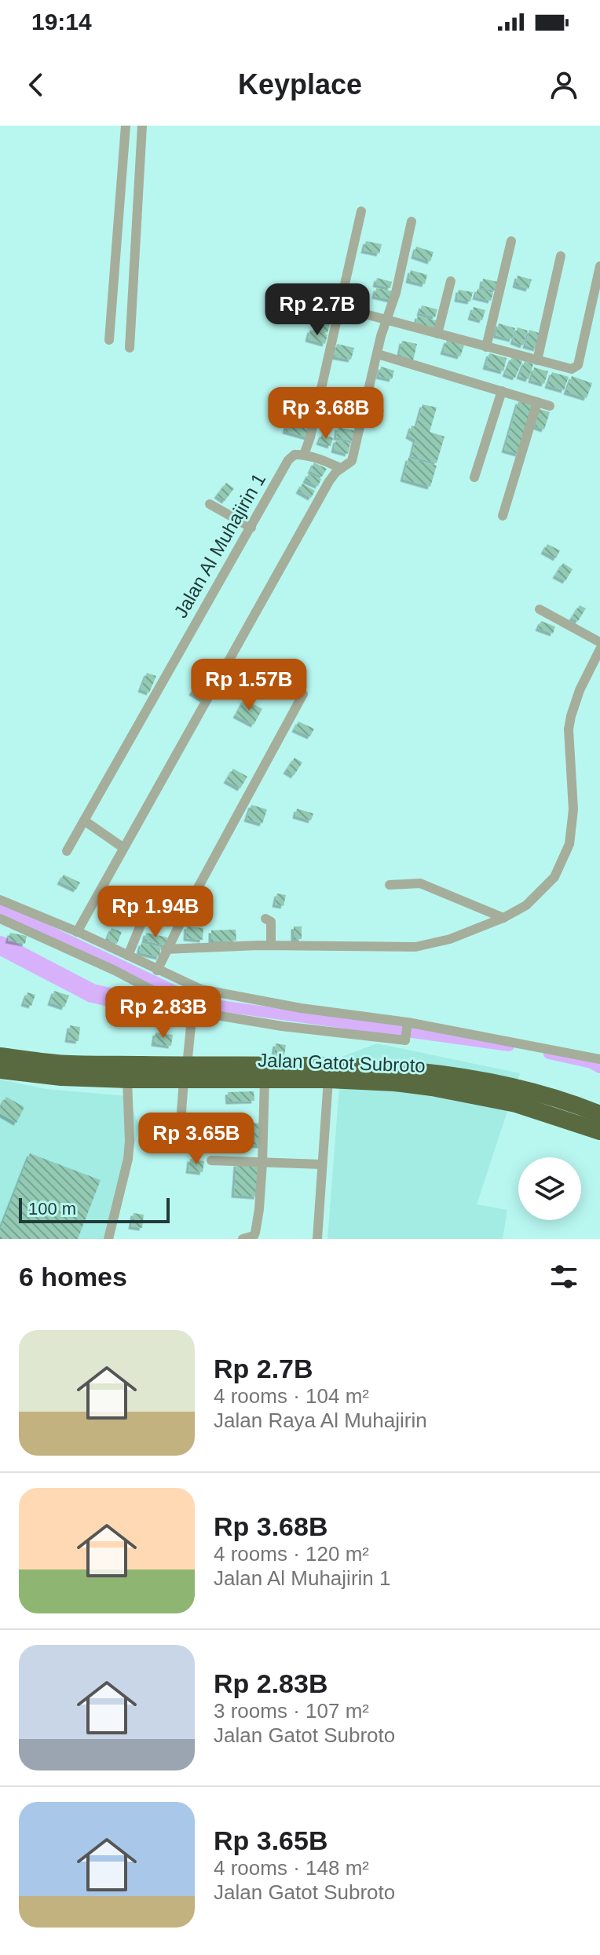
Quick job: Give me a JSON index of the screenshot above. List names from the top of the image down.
{
  "streets": {
    "highway": ["Jalan Gatot Subroto"],
    "street": ["Jalan Al Muhajirin 1"]
  },
  "scale_bar": "100 m",
  "page": {
    "status": "19:14",
    "header": "Keyplace",
    "price": [
      "Rp 2.7B",
      "Rp 3.68B",
      "Rp 1.57B",
      "Rp 1.94B",
      "Rp 2.83B",
      "Rp 3.65B"
    ],
    "scale": "100 m",
    "heading": "6 homes",
    "list": [
      {
        "name": "Rp 2.7B",
        "note": "4 rooms · 104 m² · Jalan Raya Al Muhajirin"
      },
      {
        "name": "Rp 3.68B",
        "note": "4 rooms · 120 m² · Jalan Al Muhajirin 1"
      },
      {
        "name": "Rp 2.83B",
        "note": "3 rooms · 107 m² · Jalan Gatot Subroto"
      },
      {
        "name": "Rp 3.65B",
        "note": "4 rooms · 148 m² · Jalan Gatot Subroto"
      }
    ]
  }
}
